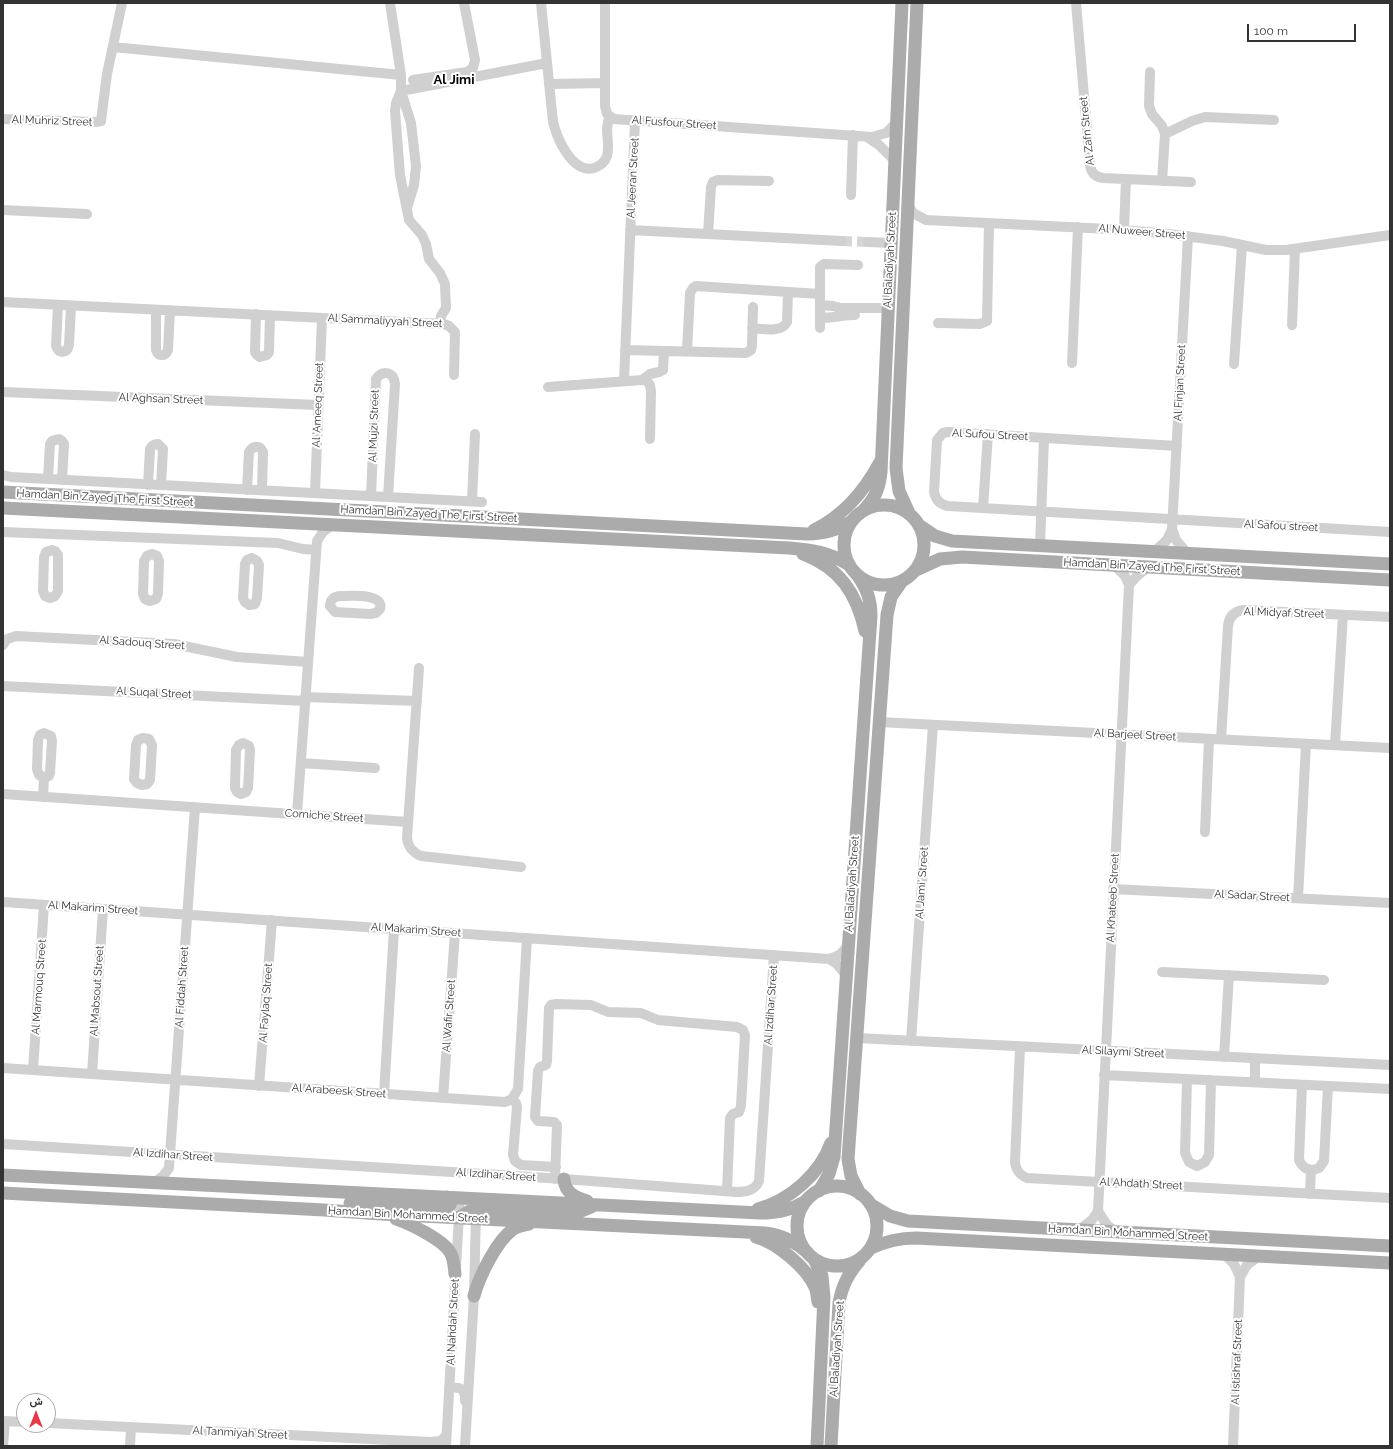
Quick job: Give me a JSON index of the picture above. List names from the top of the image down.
{
  "streets": {
    "main road": ["Al Baladiyah Street", "Hamdan Bin Zayed The First Street", "Hamdan Bin Mohammed Street"],
    "street": [
      "Al Muhriz Street",
      "Al Fusfour Street",
      "Al Zafn Street",
      "Al Jeeran Street",
      "Al Nuweer Street",
      "Al Sammaliyyah Street",
      "Al Finjan Street",
      "Al Aghsan Street",
      "Al 'Ameeq Street",
      "Al Mujzi Street",
      "Al Sufou Street",
      "Al Safou street",
      "Al Midyaf Street",
      "Al Sadouq Street",
      "Al Suqal Street",
      "Al Barjeel Street",
      "Corniche Street",
      "Al Jami' Street",
      "Al Sadar Street",
      "Al Khateeb Street",
      "Al Makarim Street",
      "Al Marmouq Street",
      "Al Fiddah Street",
      "Al Mabsout Street",
      "Al Faylaq Street",
      "Al Izdihar Street",
      "Al Wafir Street",
      "Al Silaymi Street",
      "Al Arabeesk Street",
      "Al Ahdath Street",
      "Al Nahdah Street",
      "Al Istishraf Street",
      "Al Tanmiyah Street"
    ]
  },
  "crossings": [
    ["Al Fusfour Street", "Al Jeeran Street"],
    ["Al Fusfour Street", "Al Baladiyah Street"],
    ["Al Nuweer Street", "Al Finjan Street"],
    ["Al Baladiyah Street", "Hamdan Bin Zayed The First Street"],
    ["Al Baladiyah Street", "Al Barjeel Street"],
    ["Al Baladiyah Street", "Al Silaymi Street"],
    ["Al Baladiyah Street", "Hamdan Bin Mohammed Street"],
    ["Al Sammaliyyah Street", "Al 'Ameeq Street"],
    ["Al Finjan Street", "Al Sufou Street"],
    ["Al Finjan Street", "Al Safou street"],
    ["Al Aghsan Street", "Al 'Ameeq Street"],
    ["Al Sufou Street", "Al Safou street"],
    ["Al Midyaf Street", "Al Barjeel Street"],
    ["Al Barjeel Street", "Al Jami' Street"],
    ["Al Barjeel Street", "Al Khateeb Street"],
    ["Corniche Street", "Al Fiddah Street"],
    ["Al Jami' Street", "Al Silaymi Street"],
    ["Al Sadar Street", "Al Khateeb Street"],
    ["Al Khateeb Street", "Al Silaymi Street"],
    ["Al Khateeb Street", "Al Ahdath Street"],
    ["Al Makarim Street", "Al Marmouq Street"],
    ["Al Makarim Street", "Al Fiddah Street"],
    ["Al Makarim Street", "Al Mabsout Street"],
    ["Al Makarim Street", "Al Faylaq Street"],
    ["Al Makarim Street", "Al Izdihar Street"],
    ["Al Makarim Street", "Al Wafir Street"],
    ["Al Marmouq Street", "Al Arabeesk Street"],
    ["Al Fiddah Street", "Al Izdihar Street"],
    ["Al Fiddah Street", "Al Arabeesk Street"],
    ["Al Mabsout Street", "Al Arabeesk Street"],
    ["Al Faylaq Street", "Al Arabeesk Street"],
    ["Al Wafir Street", "Al Arabeesk Street"],
    ["Al Silaymi Street", "Al Ahdath Street"],
    ["Hamdan Bin Mohammed Street", "Al Nahdah Street"],
    ["Al Nahdah Street", "Al Tanmiyah Street"]
  ],
  "districts": ["Al Jimi"],
  "scale_bar": "100 m",
  "north": "top"
}
